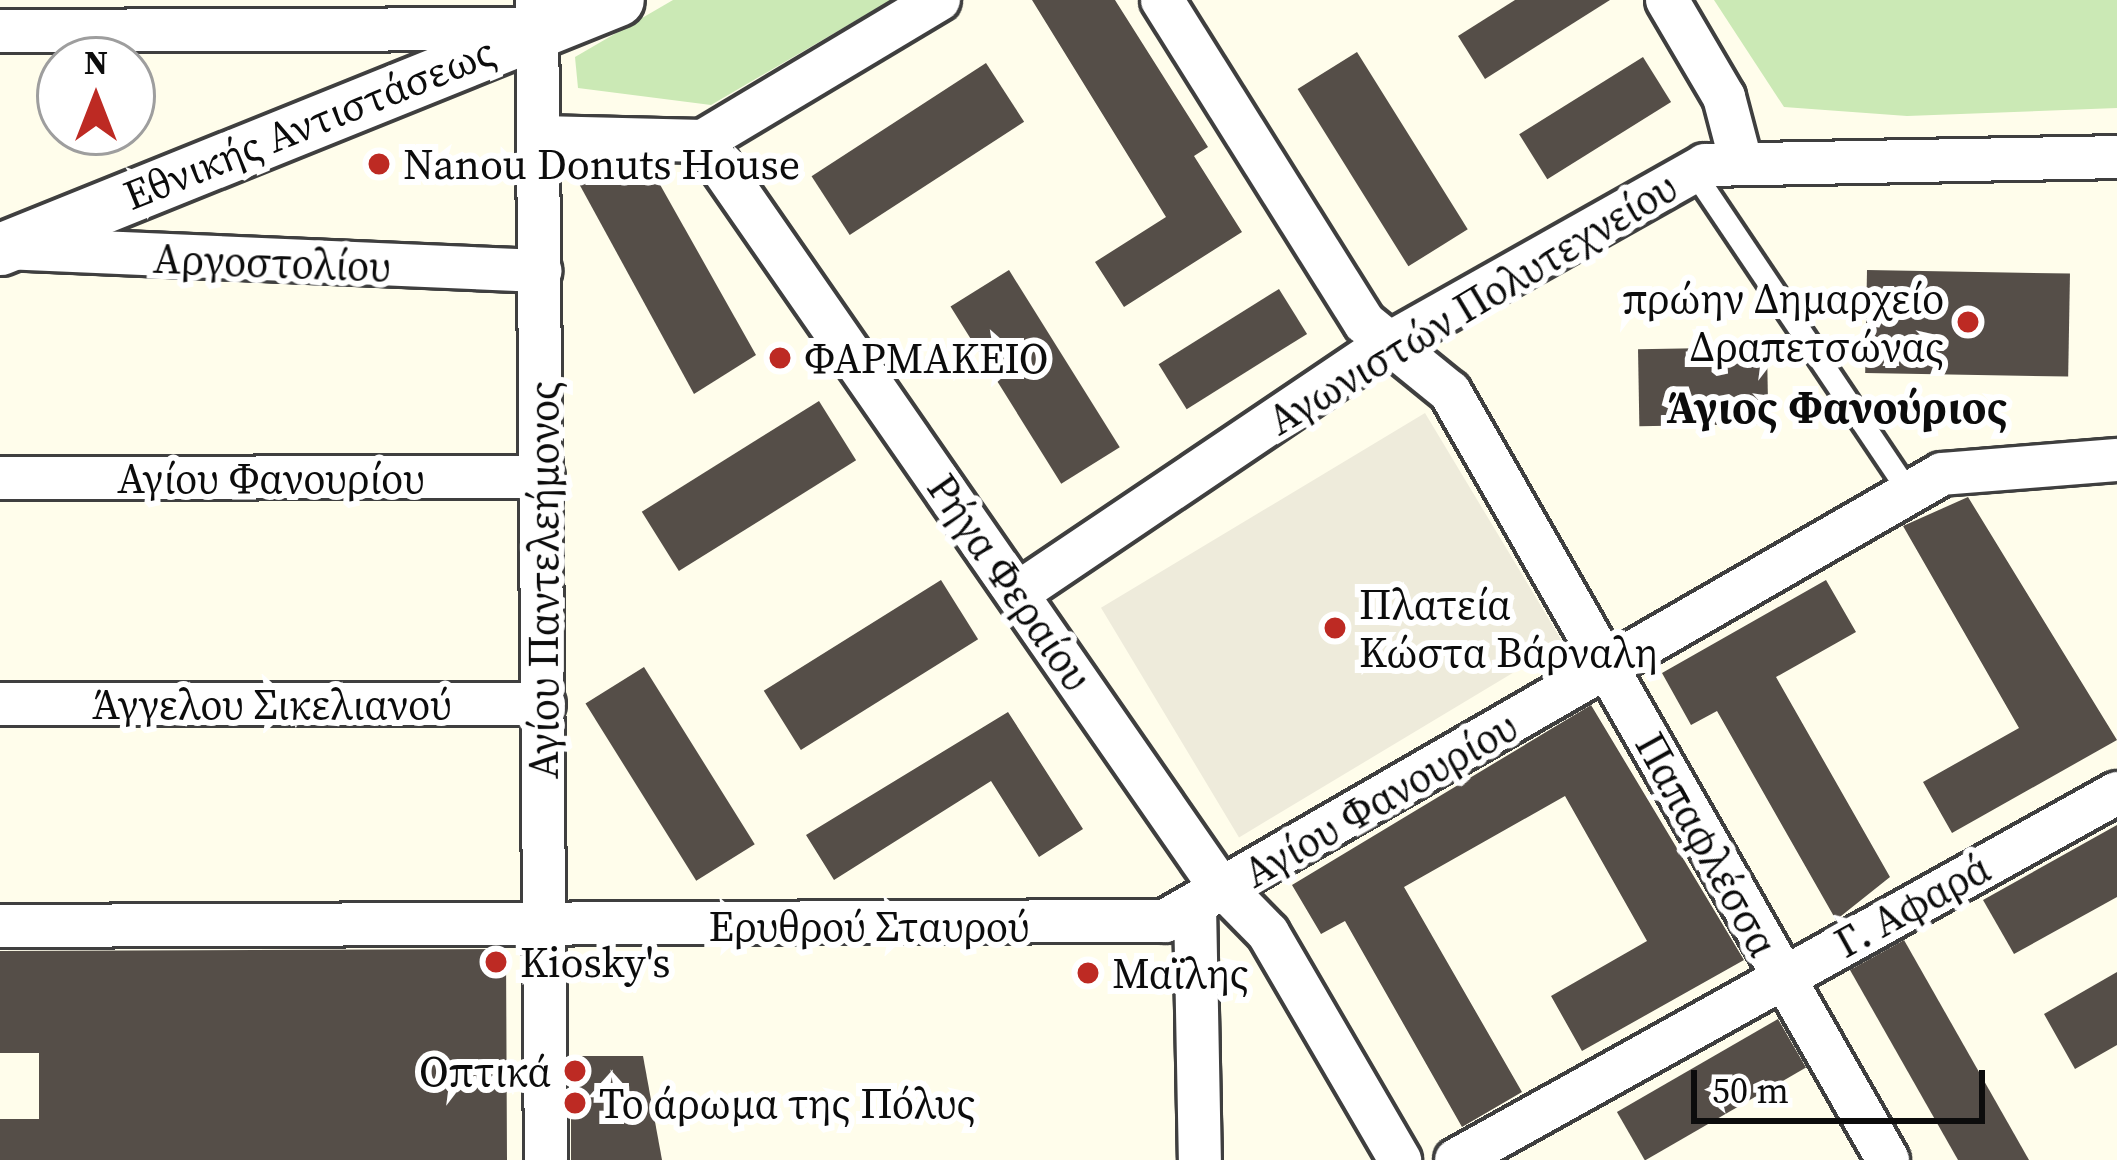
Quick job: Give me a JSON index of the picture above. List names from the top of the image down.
{
  "streets": {
    "street": [
      "Εθνικής Αντιστάσεως",
      "Αργοστολίου",
      "Αγωνιστών Πολυτεχνείου",
      "Αγίου Φανουρίου",
      "Αγίου Παντελεήμονος",
      "Ρήγα Φεραίου",
      "Άγγελου Σικελιανού",
      "Παπαφλέσσα",
      "Γ. Αφαρά",
      "Ερυθρού Σταυρού"
    ]
  },
  "crossings": [
    ["Εθνικής Αντιστάσεως", "Αργοστολίου"],
    ["Εθνικής Αντιστάσεως", "Αγίου Παντελεήμονος"],
    ["Αργοστολίου", "Αγίου Παντελεήμονος"],
    ["Αγωνιστών Πολυτεχνείου", "Ρήγα Φεραίου"],
    ["Αγωνιστών Πολυτεχνείου", "Παπαφλέσσα"],
    ["Αγίου Φανουρίου", "Αγίου Παντελεήμονος"],
    ["Αγίου Φανουρίου", "Ρήγα Φεραίου"],
    ["Αγίου Φανουρίου", "Παπαφλέσσα"],
    ["Αγίου Φανουρίου", "Ερυθρού Σταυρού"],
    ["Αγίου Παντελεήμονος", "Άγγελου Σικελιανού"],
    ["Αγίου Παντελεήμονος", "Ερυθρού Σταυρού"],
    ["Ρήγα Φεραίου", "Ερυθρού Σταυρού"],
    ["Παπαφλέσσα", "Γ. Αφαρά"]
  ],
  "districts": ["Άγιος Φανούριος"],
  "places": [
    "Nanou Donuts House",
    "πρώην Δημαρχείο Δραπετσώνας",
    "ΦΑΡΜΑΚΕΙΟ",
    "Πλατεία Κώστα Βάρναλη",
    "Kiosky's",
    "Μαϊλης",
    "Οπτικά",
    "Το άρωμα της Πόλυς"
  ],
  "scale_bar": "50 m",
  "north": "top"
}
